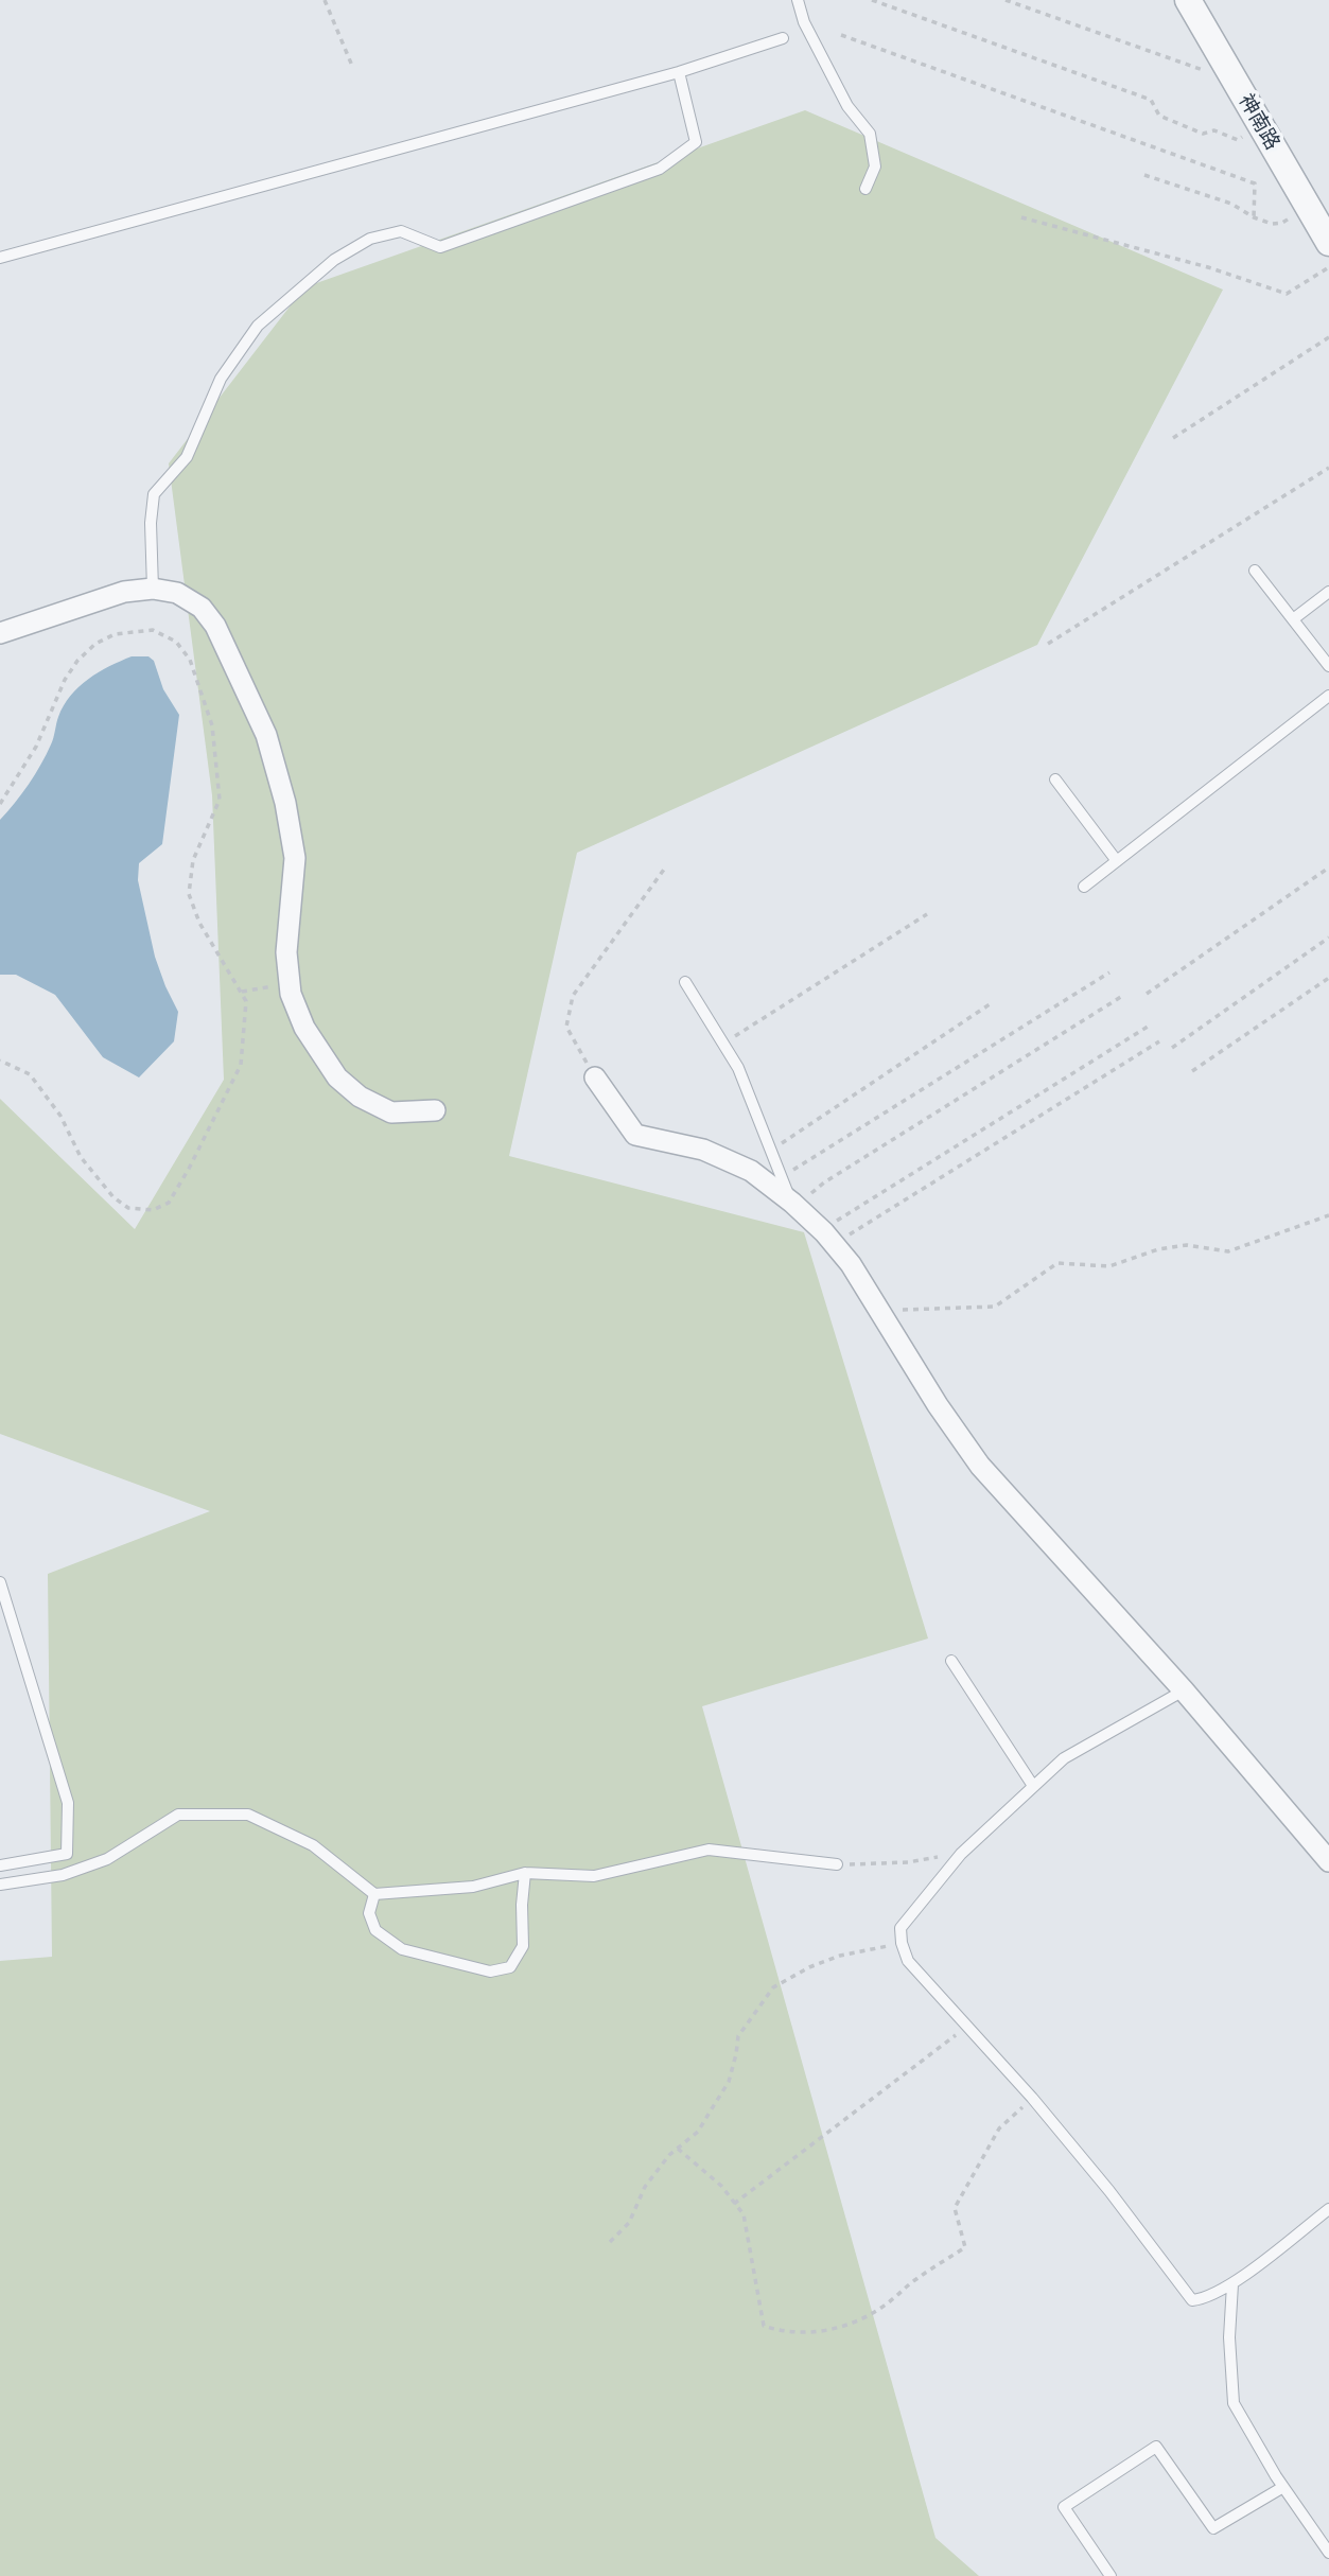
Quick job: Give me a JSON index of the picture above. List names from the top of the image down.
{
  "streets": {
    "street": ["神南路"]
  }
}
